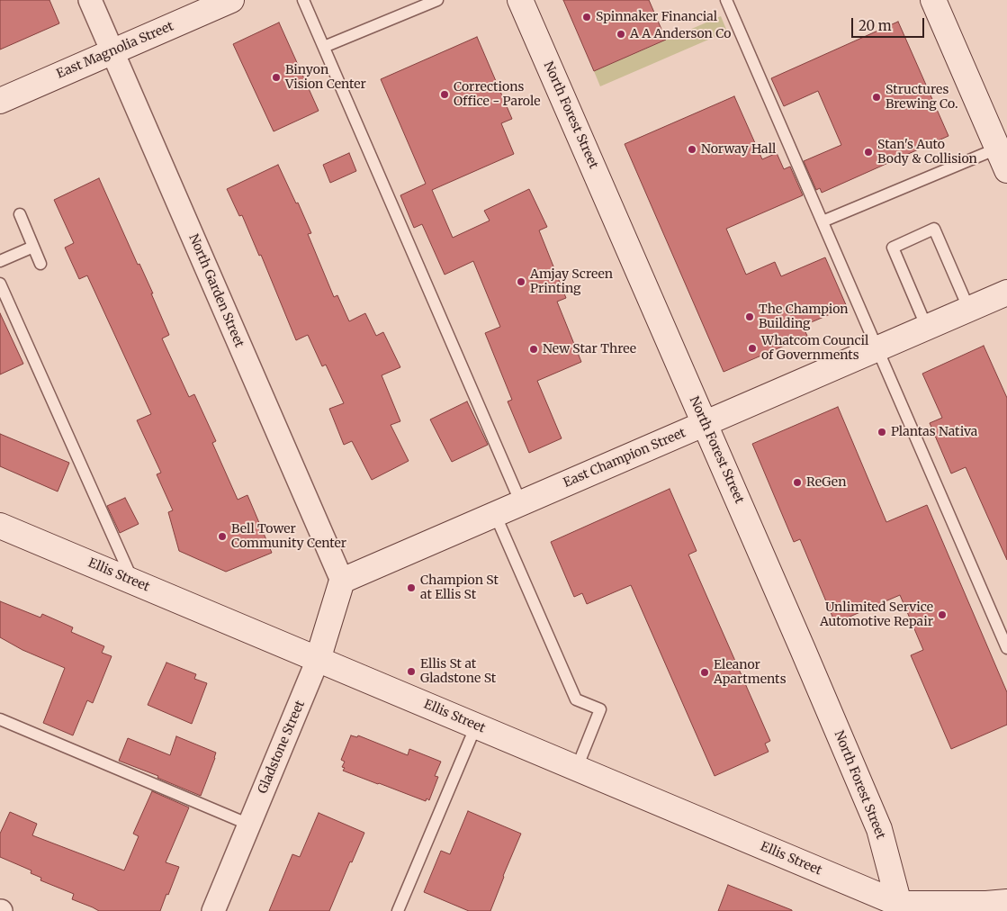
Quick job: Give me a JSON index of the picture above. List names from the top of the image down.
{
  "streets": {
    "street": [
      "East Magnolia Street",
      "North Forest Street",
      "North Garden Street",
      "East Champion Street",
      "Ellis Street",
      "Gladstone Street"
    ]
  },
  "crossings": [
    ["East Magnolia Street", "North Garden Street"],
    ["North Forest Street", "East Champion Street"],
    ["North Forest Street", "Ellis Street"],
    ["North Garden Street", "East Champion Street"],
    ["North Garden Street", "Gladstone Street"],
    ["East Champion Street", "Gladstone Street"],
    ["Ellis Street", "Gladstone Street"]
  ],
  "places": [
    "Spinnaker Financial",
    "A A Anderson Co",
    "Binyon Vision Center",
    "Corrections Office - Parole",
    "Structures Brewing Co.",
    "Norway Hall",
    "Stan's Auto Body & Collision",
    "Amjay Screen Printing",
    "The Champion Building",
    "Whatcom Council of Governments",
    "New Star Three",
    "Plantas Nativa",
    "ReGen",
    "Bell Tower Community Center",
    "Champion St at Ellis St",
    "Unlimited Service Automotive Repair",
    "Ellis St at Gladstone St",
    "Eleanor Apartments"
  ],
  "scale_bar": "20 m"
}
